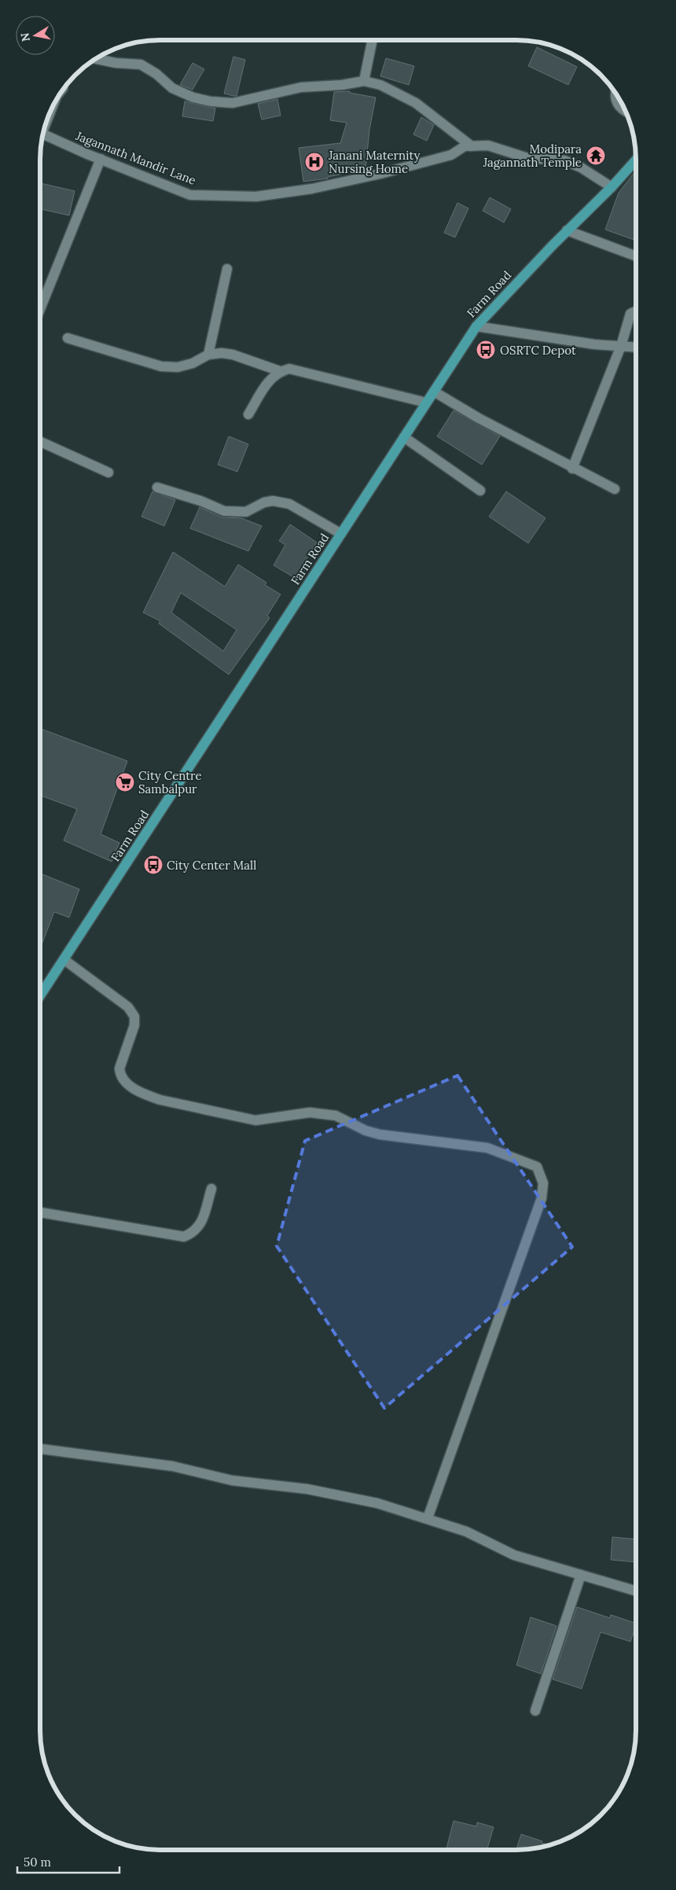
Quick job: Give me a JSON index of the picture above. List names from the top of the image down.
{
  "streets": {
    "main road": ["Farm Road"],
    "street": ["Jagannath Mandir Lane"]
  },
  "crossings": [
    ["Jagannath Mandir Lane", "Farm Road"]
  ],
  "places": {
    "temple": ["Modipara Jagannath Temple"],
    "hospital": ["Janani Maternity Nursing Home"],
    "bus stop": ["OSRTC Depot", "City Center Mall"],
    "supermarket": ["City Centre Sambalpur"]
  },
  "scale_bar": "50 m",
  "north": "left"
}
